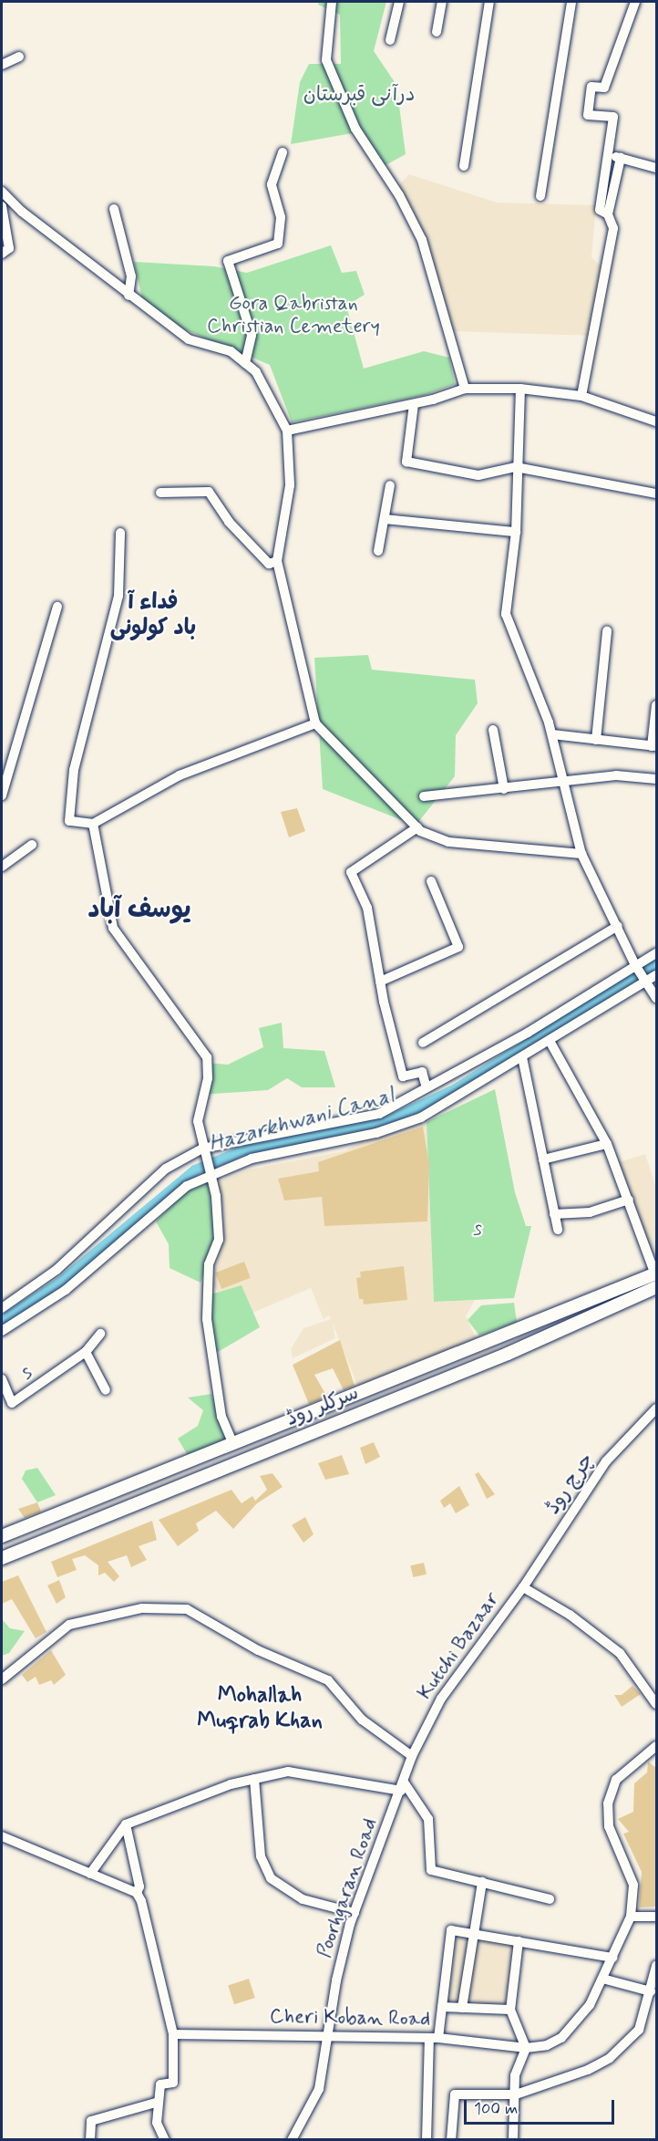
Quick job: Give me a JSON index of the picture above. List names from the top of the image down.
{
  "streets": {
    "main road": ["سرکلر روڈ"],
    "street": [
      "s",
      "چرچ روڈ",
      "Kutchi Bazaar",
      "Poorhgaran Road",
      "Cheri Koban Road"
    ]
  },
  "crossings": [
    ["چرچ روڈ", "Kutchi Bazaar"],
    ["Kutchi Bazaar", "Poorhgaran Road"],
    ["Poorhgaran Road", "Cheri Koban Road"]
  ],
  "districts": ["فداء آ باد کولونی", "یوسف آباد", "Mohallah Muqrab Khan"],
  "water": ["Hazarkhwani Canal"],
  "parks": ["درآنی قبرستان", "Gora Qabristan Christian Cemetery", "s"],
  "scale_bar": "100 m"
}
